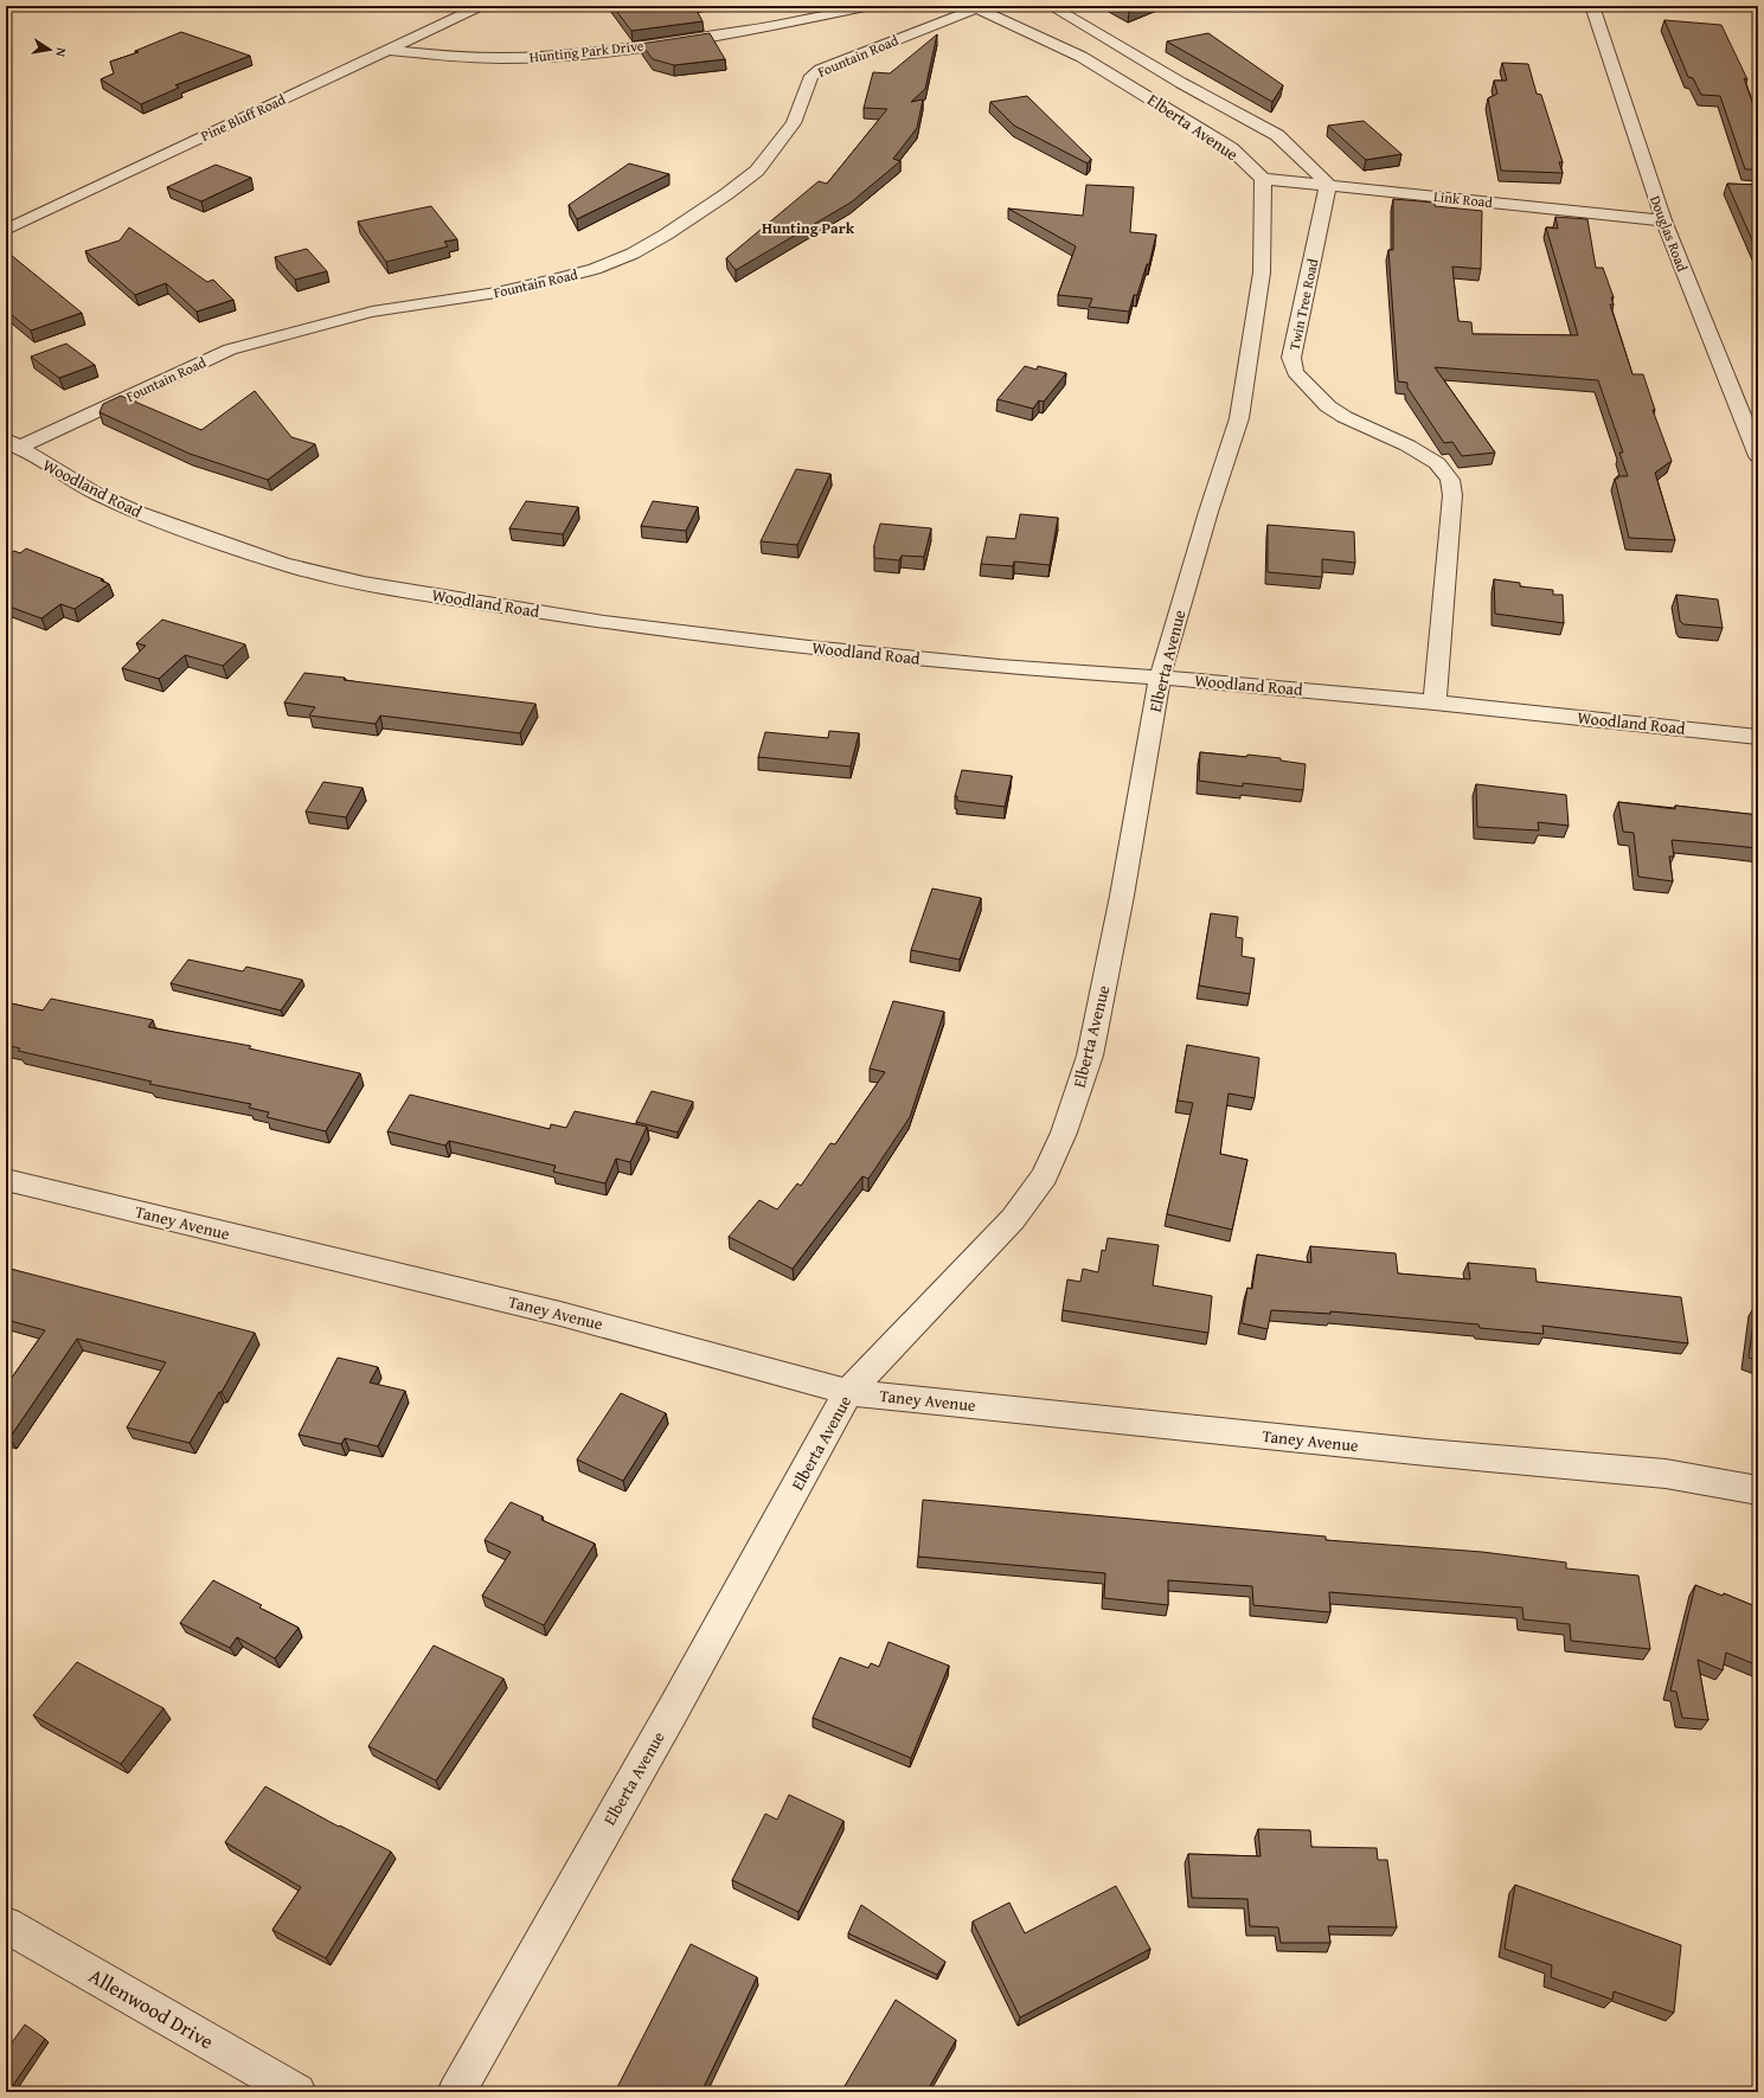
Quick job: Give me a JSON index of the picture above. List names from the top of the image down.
{
  "streets": {
    "street": [
      "Hunting Park Drive",
      "Fountain Road",
      "Pine Bluff Road",
      "Elberta Avenue",
      "Link Road",
      "Douglas Road",
      "Twin Tree Road",
      "Woodland Road",
      "Taney Avenue",
      "Allenwood Drive"
    ]
  },
  "crossings": [
    ["Hunting Park Drive", "Pine Bluff Road"],
    ["Fountain Road", "Elberta Avenue"],
    ["Fountain Road", "Woodland Road"],
    ["Elberta Avenue", "Link Road"],
    ["Elberta Avenue", "Woodland Road"],
    ["Elberta Avenue", "Taney Avenue"],
    ["Link Road", "Douglas Road"],
    ["Link Road", "Twin Tree Road"],
    ["Twin Tree Road", "Woodland Road"]
  ],
  "districts": ["Hunting Park"],
  "north": "right"
}
